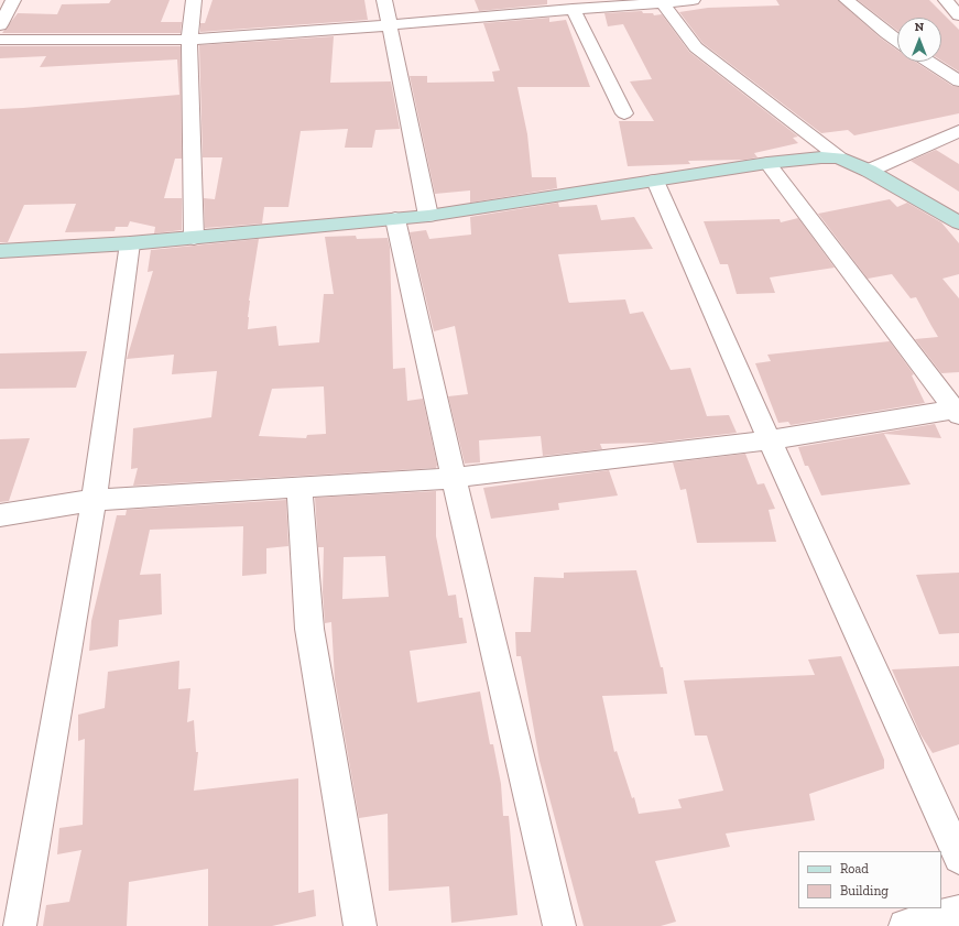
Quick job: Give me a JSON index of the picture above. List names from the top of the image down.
{
  "legend": ["Road", "Building"],
  "north": "top"
}
